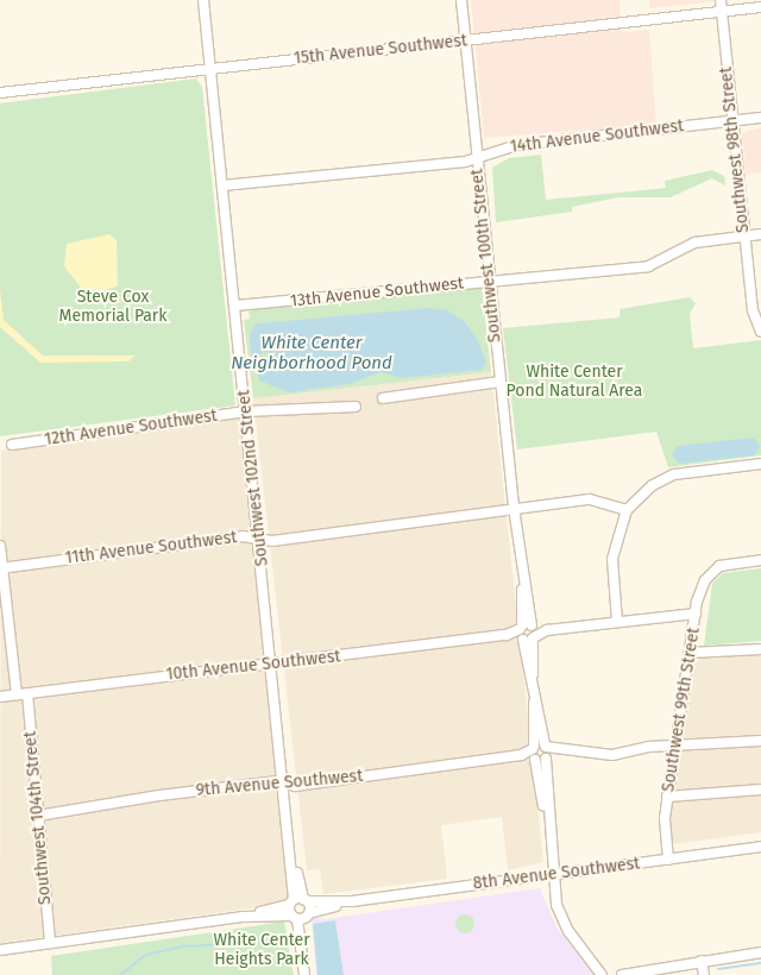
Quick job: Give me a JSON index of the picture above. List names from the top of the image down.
{
  "streets": {
    "street": [
      "15th Avenue Southwest",
      "14th Avenue Southwest",
      "Southwest 98th Street",
      "Southwest 100th Street",
      "13th Avenue Southwest",
      "12th Avenue Southwest",
      "Southwest 102nd Street",
      "11th Avenue Southwest",
      "10th Avenue Southwest",
      "Southwest 99th Street",
      "9th Avenue Southwest",
      "Southwest 104th Street",
      "8th Avenue Southwest"
    ]
  },
  "crossings": [
    ["15th Avenue Southwest", "Southwest 98th Street"],
    ["15th Avenue Southwest", "Southwest 100th Street"],
    ["15th Avenue Southwest", "Southwest 102nd Street"],
    ["14th Avenue Southwest", "Southwest 98th Street"],
    ["14th Avenue Southwest", "Southwest 100th Street"],
    ["14th Avenue Southwest", "Southwest 102nd Street"],
    ["Southwest 98th Street", "13th Avenue Southwest"],
    ["Southwest 100th Street", "13th Avenue Southwest"],
    ["Southwest 100th Street", "11th Avenue Southwest"],
    ["Southwest 100th Street", "10th Avenue Southwest"],
    ["Southwest 100th Street", "9th Avenue Southwest"],
    ["Southwest 100th Street", "8th Avenue Southwest"],
    ["13th Avenue Southwest", "Southwest 102nd Street"],
    ["12th Avenue Southwest", "Southwest 102nd Street"],
    ["Southwest 102nd Street", "11th Avenue Southwest"],
    ["Southwest 102nd Street", "10th Avenue Southwest"],
    ["Southwest 102nd Street", "9th Avenue Southwest"],
    ["Southwest 102nd Street", "8th Avenue Southwest"],
    ["10th Avenue Southwest", "Southwest 99th Street"],
    ["10th Avenue Southwest", "Southwest 104th Street"],
    ["Southwest 99th Street", "9th Avenue Southwest"],
    ["Southwest 99th Street", "8th Avenue Southwest"],
    ["9th Avenue Southwest", "Southwest 104th Street"],
    ["Southwest 104th Street", "8th Avenue Southwest"]
  ],
  "water": ["White Center Neighborhood Pond"],
  "parks": ["Steve Cox Memorial Park", "White Center Pond Natural Area", "White Center Heights Park"]
}
